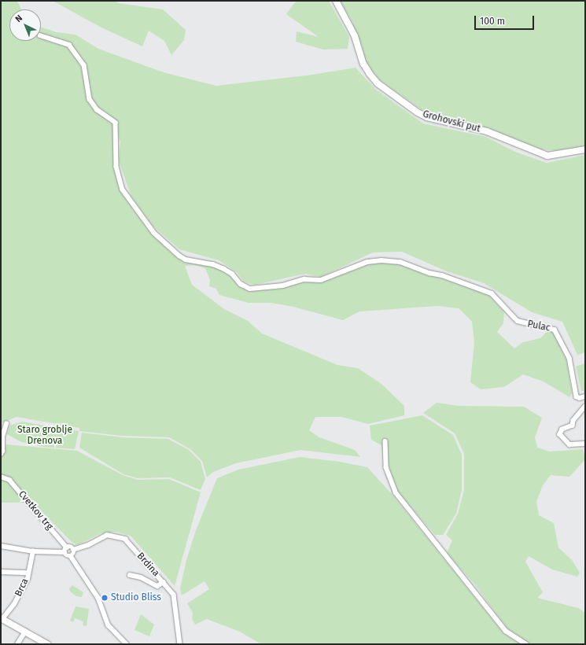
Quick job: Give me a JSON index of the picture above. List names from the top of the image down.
{
  "streets": {
    "main road": ["Grohovski put"],
    "street": [
      "Pulac",
      "Cvetkov trg",
      "Brdina",
      "Brca"
    ]
  },
  "crossings": [
    ["Cvetkov trg", "Brdina"]
  ],
  "parks": ["Staro groblje Drenova"],
  "places": ["Studio Bliss"],
  "scale_bar": "100 m",
  "north": "top left"
}
